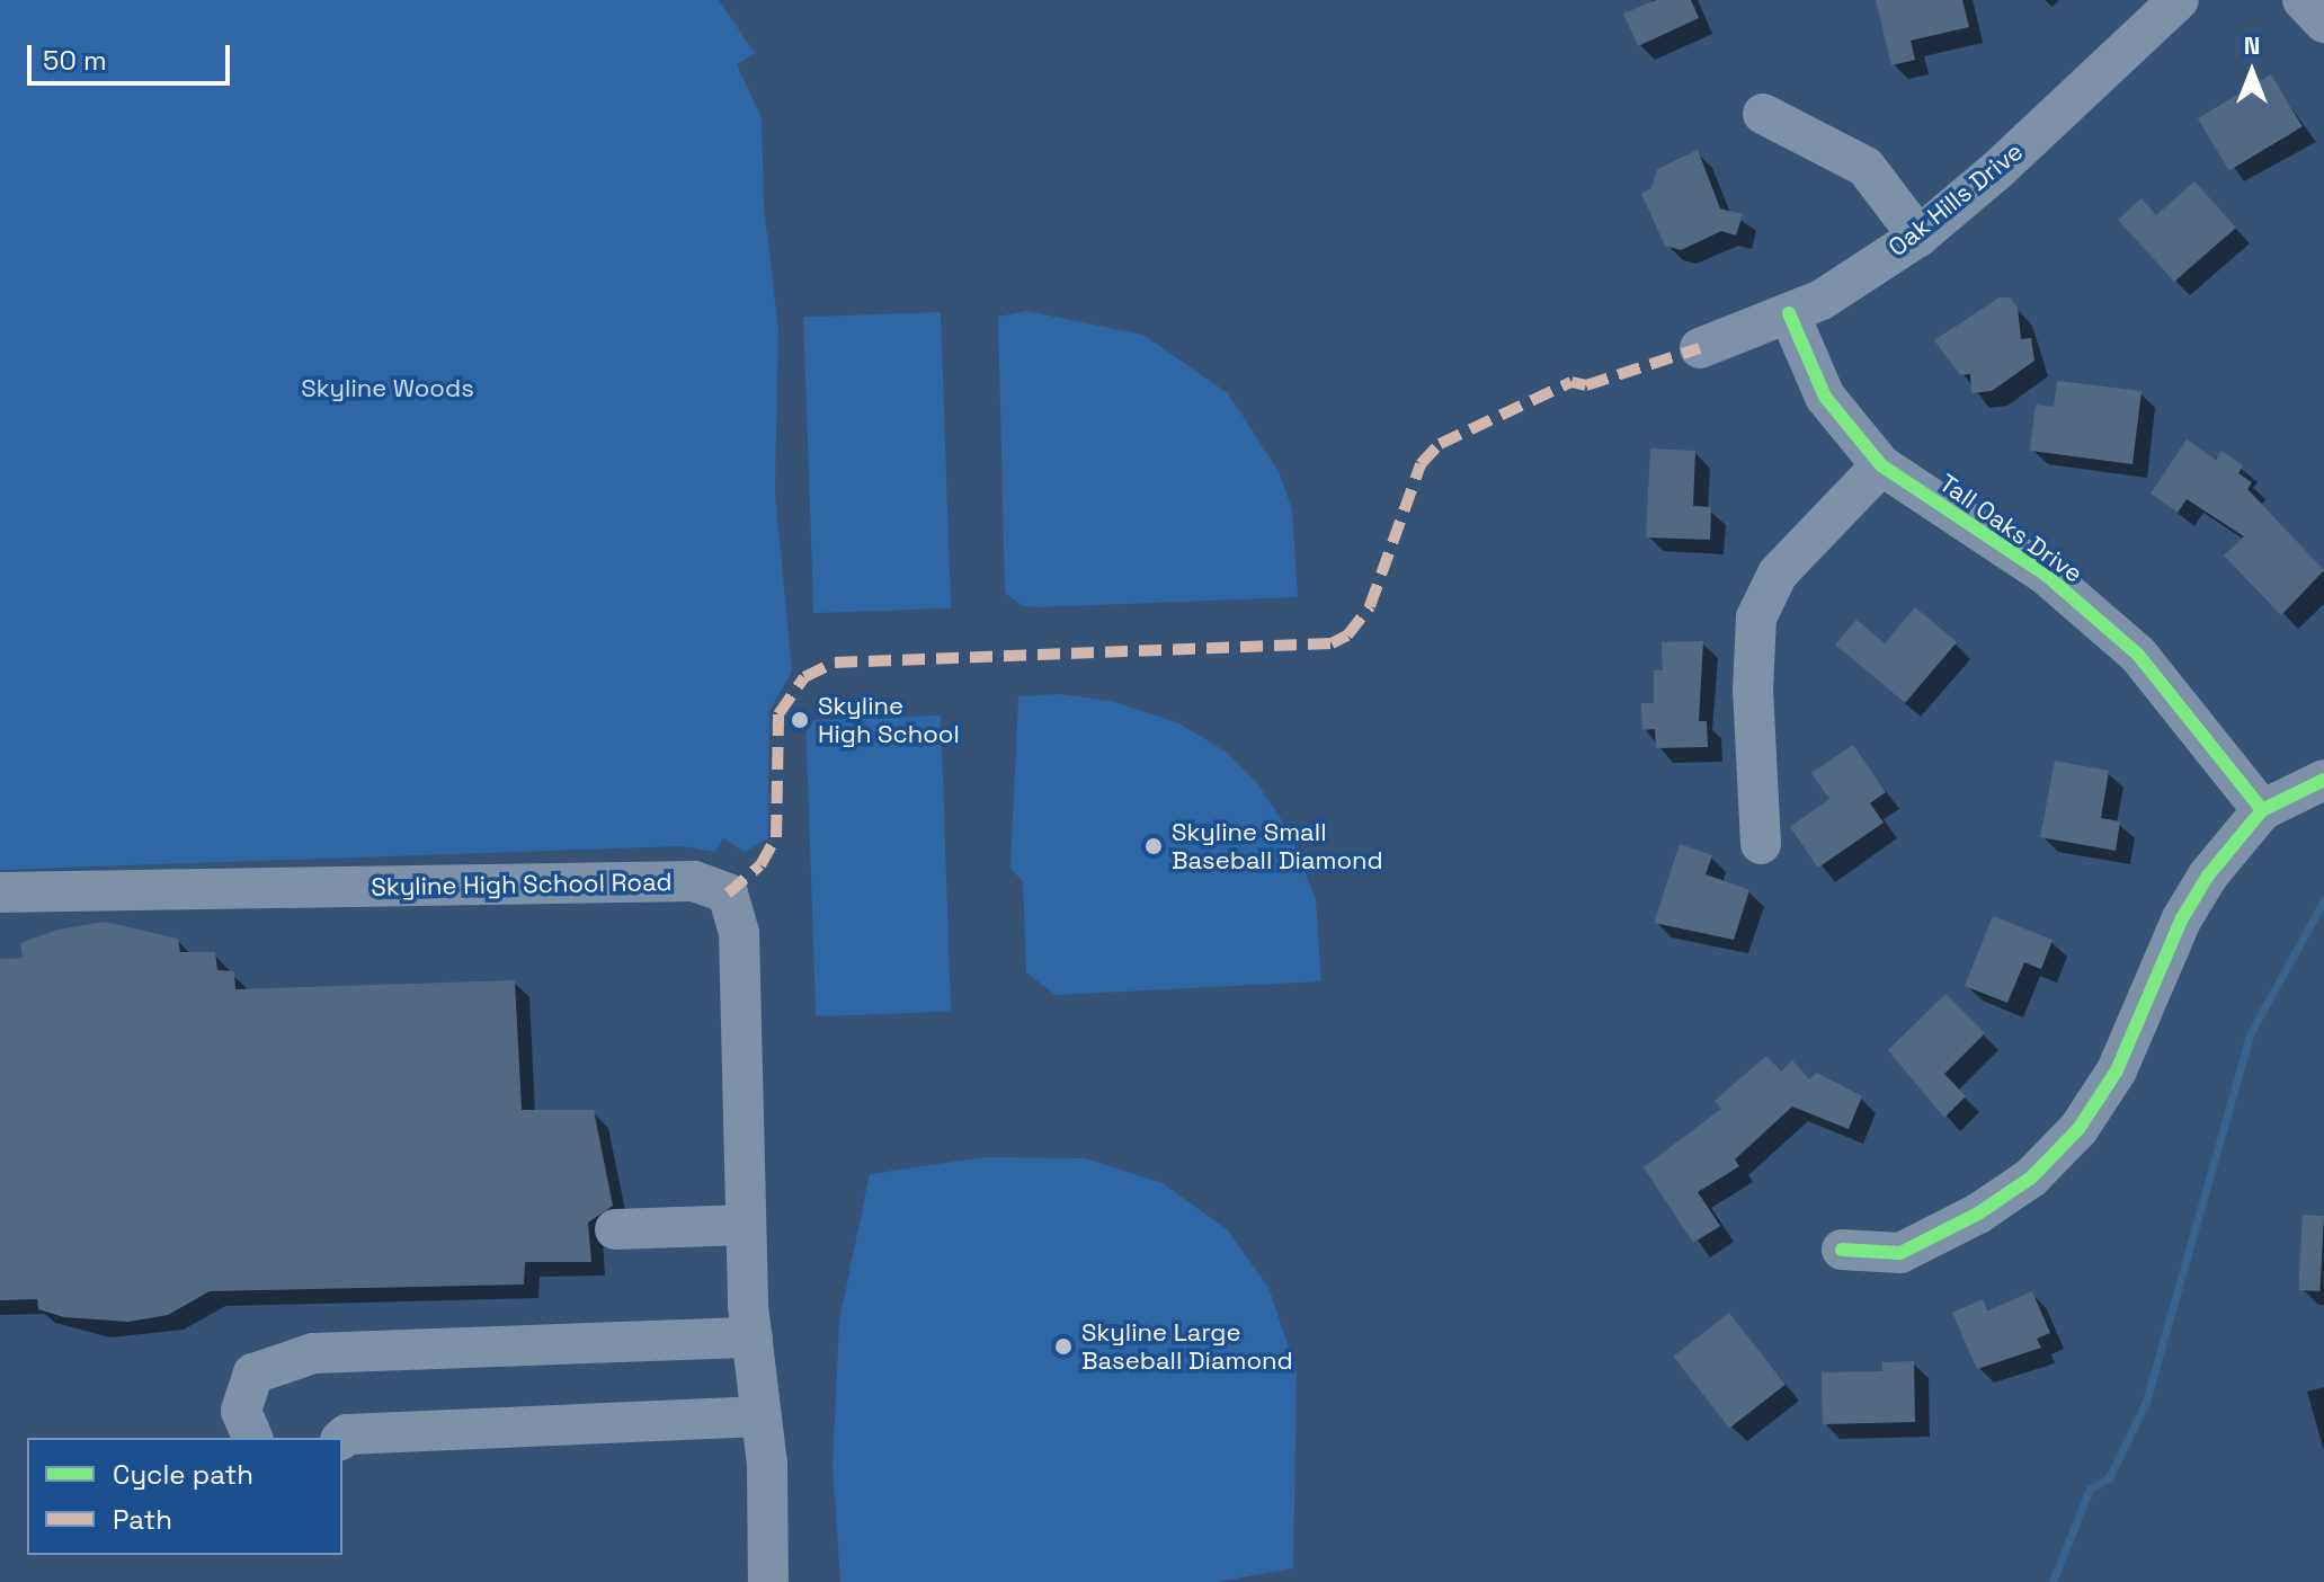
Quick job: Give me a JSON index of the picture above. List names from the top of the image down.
{
  "streets": {
    "street": ["Oak Hills Drive", "Tall Oaks Drive", "Skyline High School Road"]
  },
  "crossings": [
    ["Oak Hills Drive", "Tall Oaks Drive"]
  ],
  "parks": ["Skyline Woods"],
  "places": ["Skyline High School", "Skyline Small Baseball Diamond", "Skyline Large Baseball Diamond"],
  "legend": ["Cycle path", "Path"],
  "scale_bar": "50 m",
  "north": "top"
}
